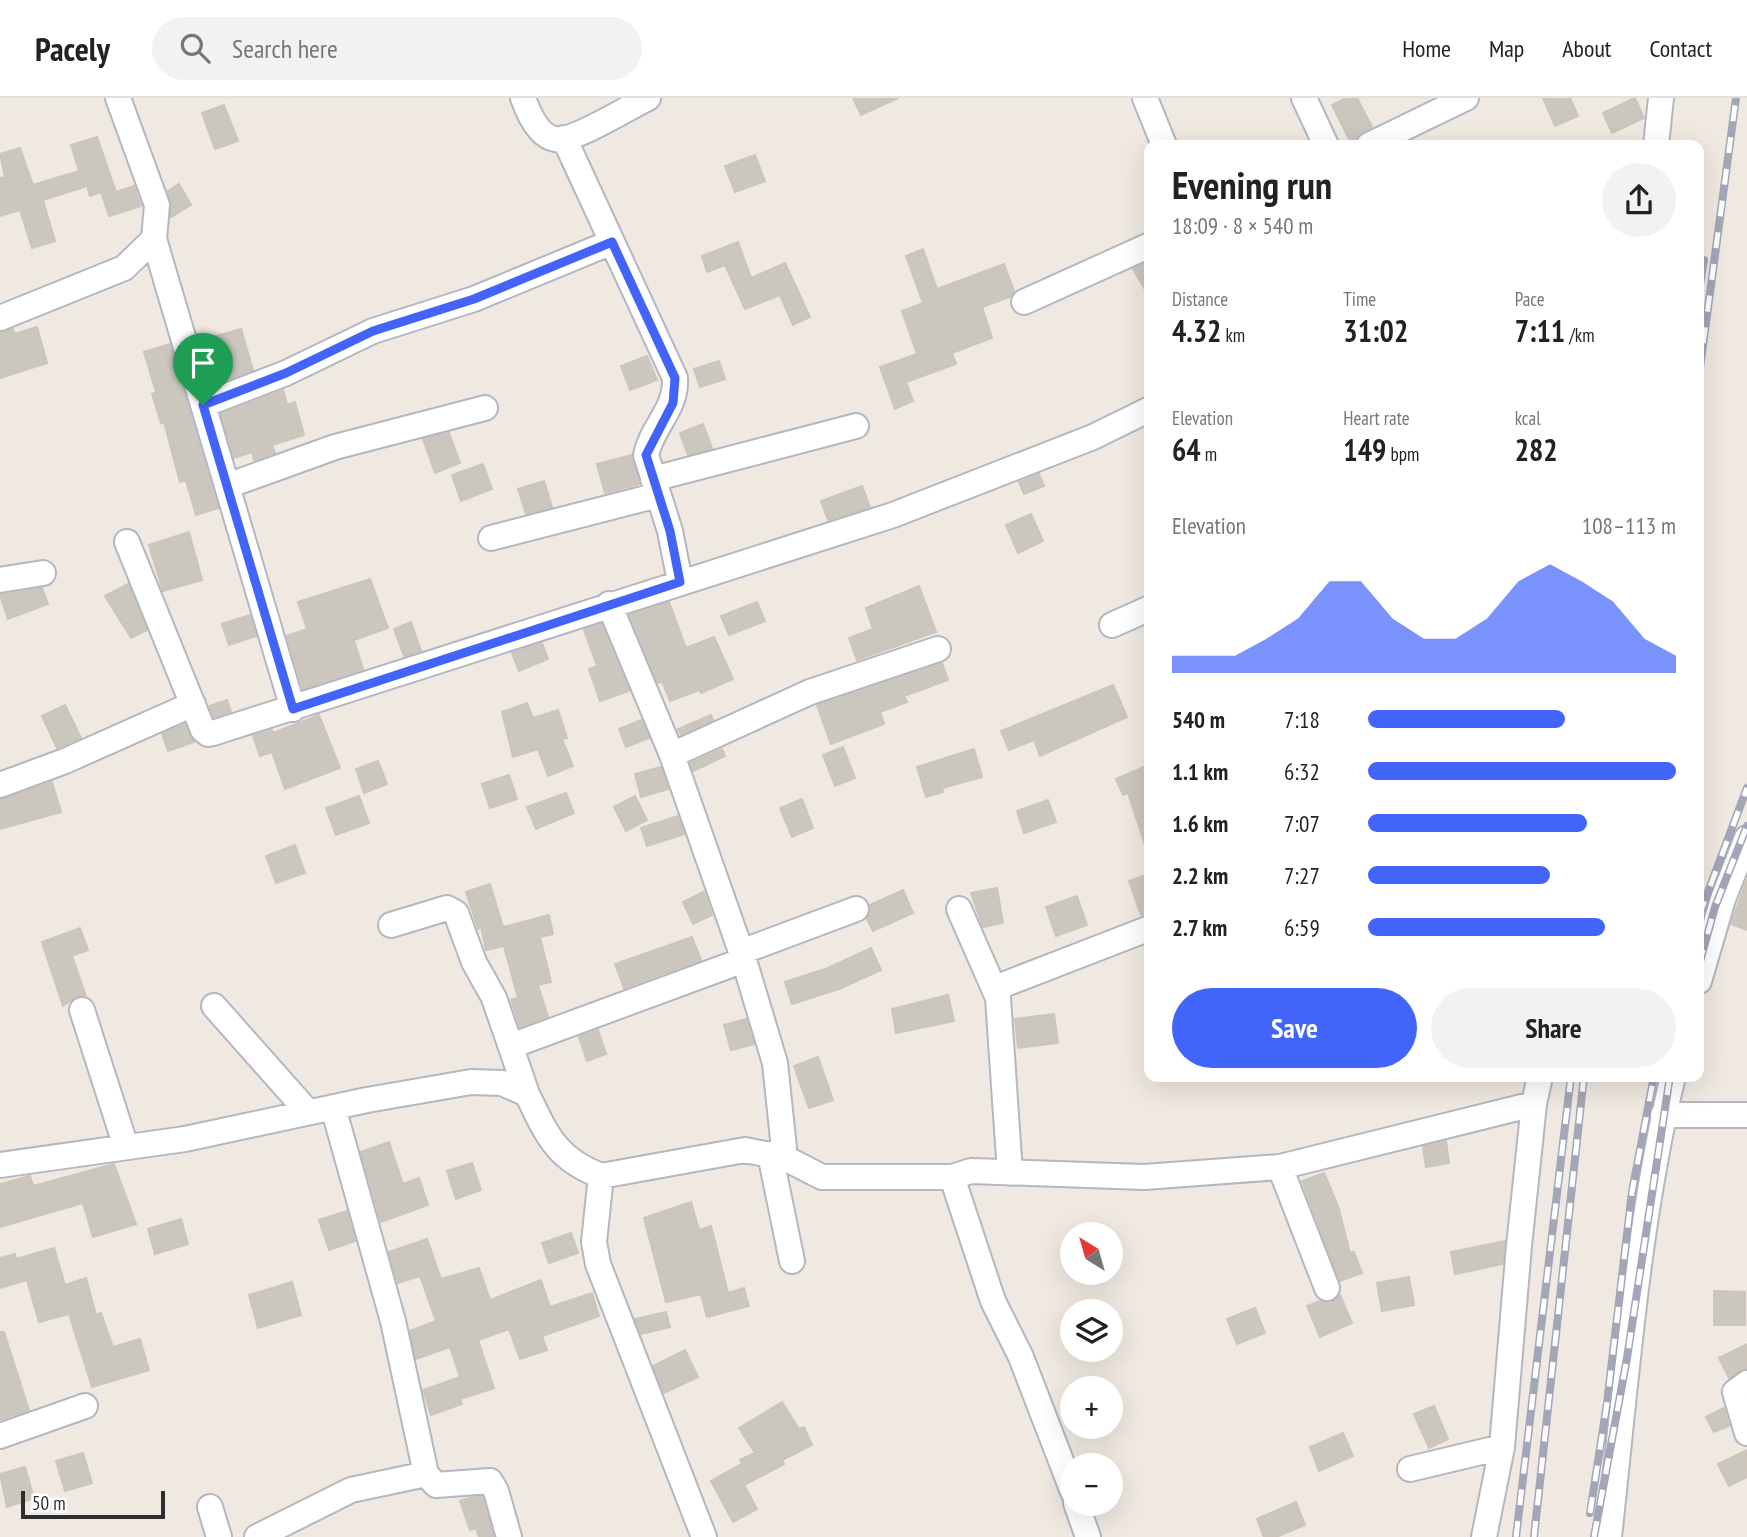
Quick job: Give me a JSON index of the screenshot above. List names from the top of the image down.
{
  "scale_bar": "50 m",
  "north": "top left",
  "page": {
    "header": "Pacely",
    "search": "Search here",
    "nav": [
      "Home",
      "Map",
      "About",
      "Contact"
    ],
    "heading": ["Evening run", "18:09 · 8 × 540 m"],
    "stats": [
      ["Distance", "4.32 km"],
      ["Time", "31:02"],
      ["Pace", "7:11 /km"],
      ["Elevation", "64 m"],
      ["Heart rate", "149 bpm"],
      ["kcal", "282"]
    ],
    "chart": ["Elevation", "108–113 m"],
    "list": [
      {
        "name": "540 m",
        "note": "7:18"
      },
      {
        "name": "1.1 km",
        "note": "6:32"
      },
      {
        "name": "1.6 km",
        "note": "7:07"
      },
      {
        "name": "2.2 km",
        "note": "7:27"
      },
      {
        "name": "2.7 km",
        "note": "6:59"
      }
    ],
    "buttons": ["Save", "Share"],
    "map_buttons": ["+", "−"],
    "scale": "50 m"
  }
}
